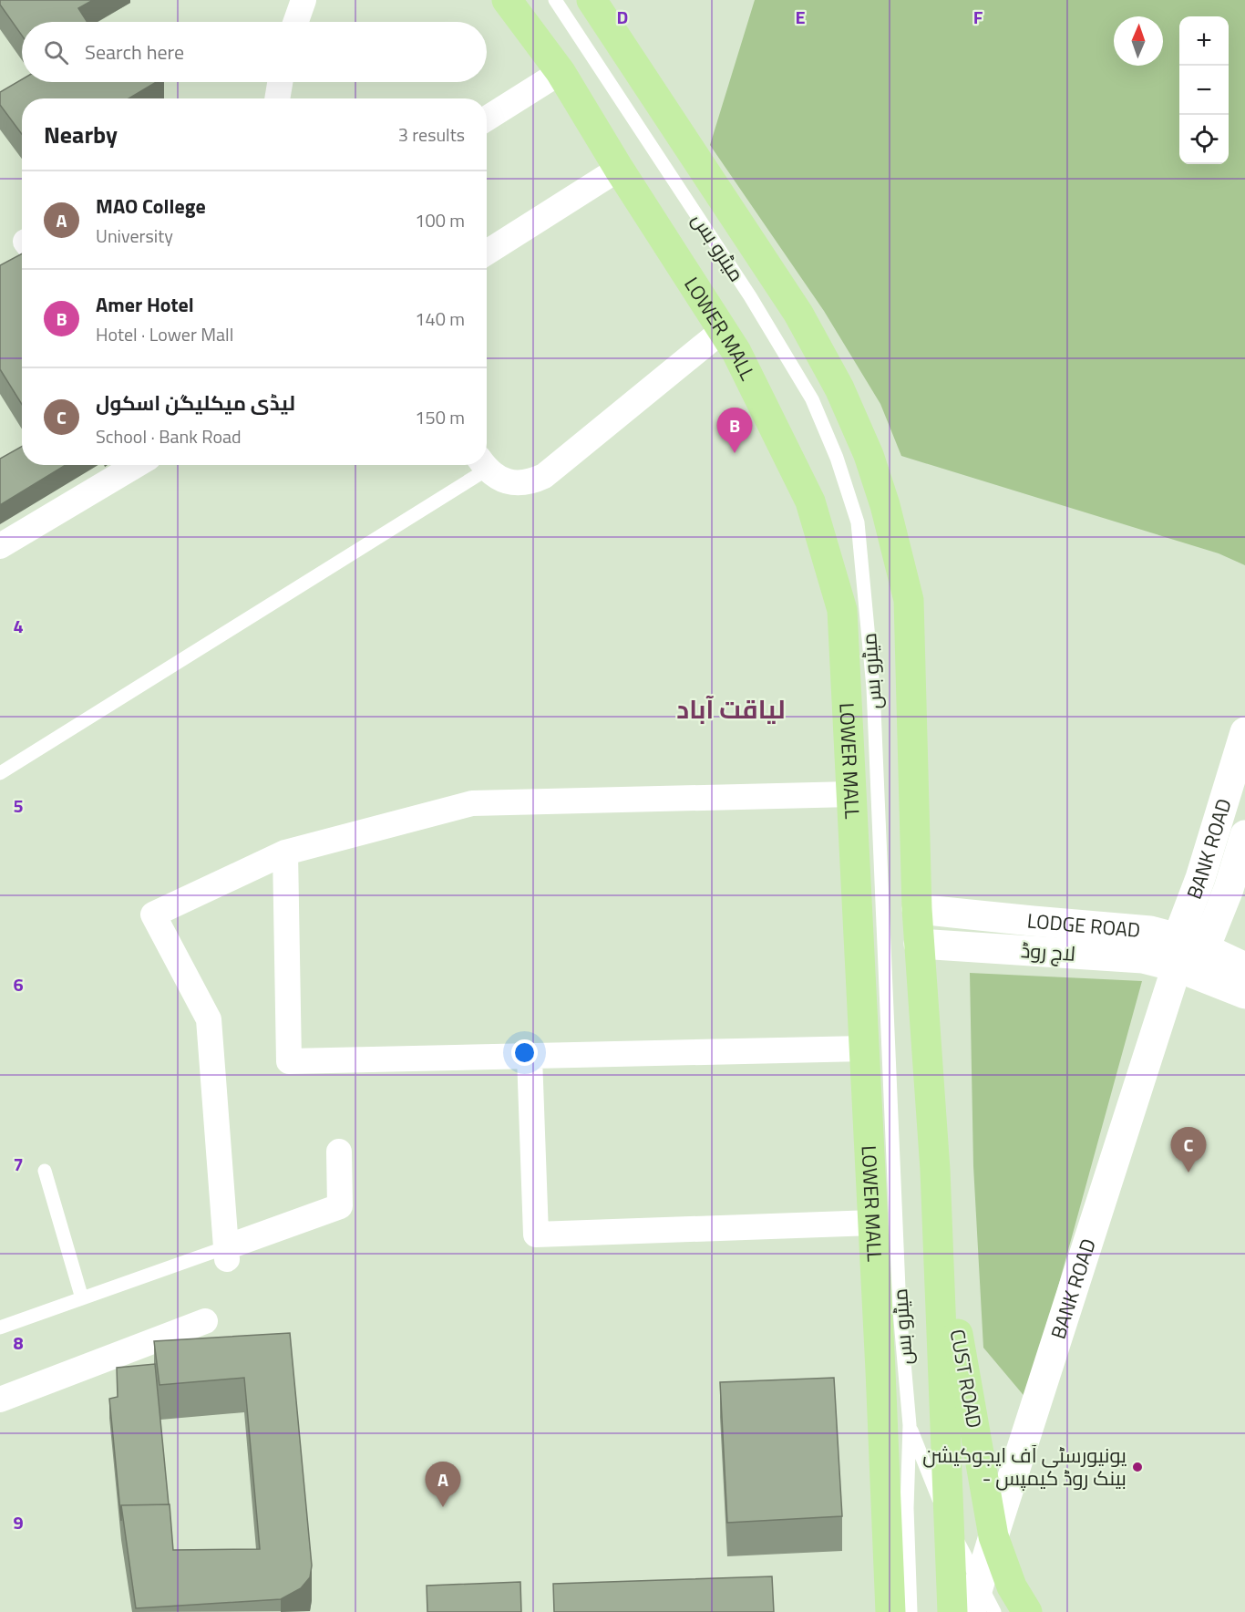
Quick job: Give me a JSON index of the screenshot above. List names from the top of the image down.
{
  "streets": {
    "main road": ["LOWER MALL", "CUST ROAD"],
    "street": ["BANK ROAD", "LODGE ROAD", "لاج روڈ"],
    "lane": ["میٹرو بس"]
  },
  "crossings": [
    ["BANK ROAD", "LODGE ROAD"],
    ["BANK ROAD", "لاج روڈ"],
    ["BANK ROAD", "CUST ROAD"],
    ["LODGE ROAD", "لاج روڈ"]
  ],
  "districts": ["لیاقت آباد"],
  "places": ["یونیورسٹی آف ایجوکیشن - بینک روڈ کیمپس"],
  "north": "top",
  "page": {
    "map_buttons": ["+", "−"],
    "search": "Search here",
    "heading": ["Nearby", "3 results"],
    "list": [
      {
        "mark": "A",
        "name": "MAO College",
        "note": "University",
        "value": "100 m"
      },
      {
        "mark": "B",
        "name": "Amer Hotel",
        "note": "Hotel · Lower Mall",
        "value": "140 m"
      },
      {
        "mark": "C",
        "name": "لیڈی میکلیگن اسکول",
        "note": "School · Bank Road",
        "value": "150 m"
      }
    ],
    "pins": ["B", "C", "A"]
  },
  "grid": {
    "columns": ["D", "E", "F"],
    "rows": [
      "4",
      "5",
      "6",
      "7",
      "8",
      "9"
    ]
  }
}
